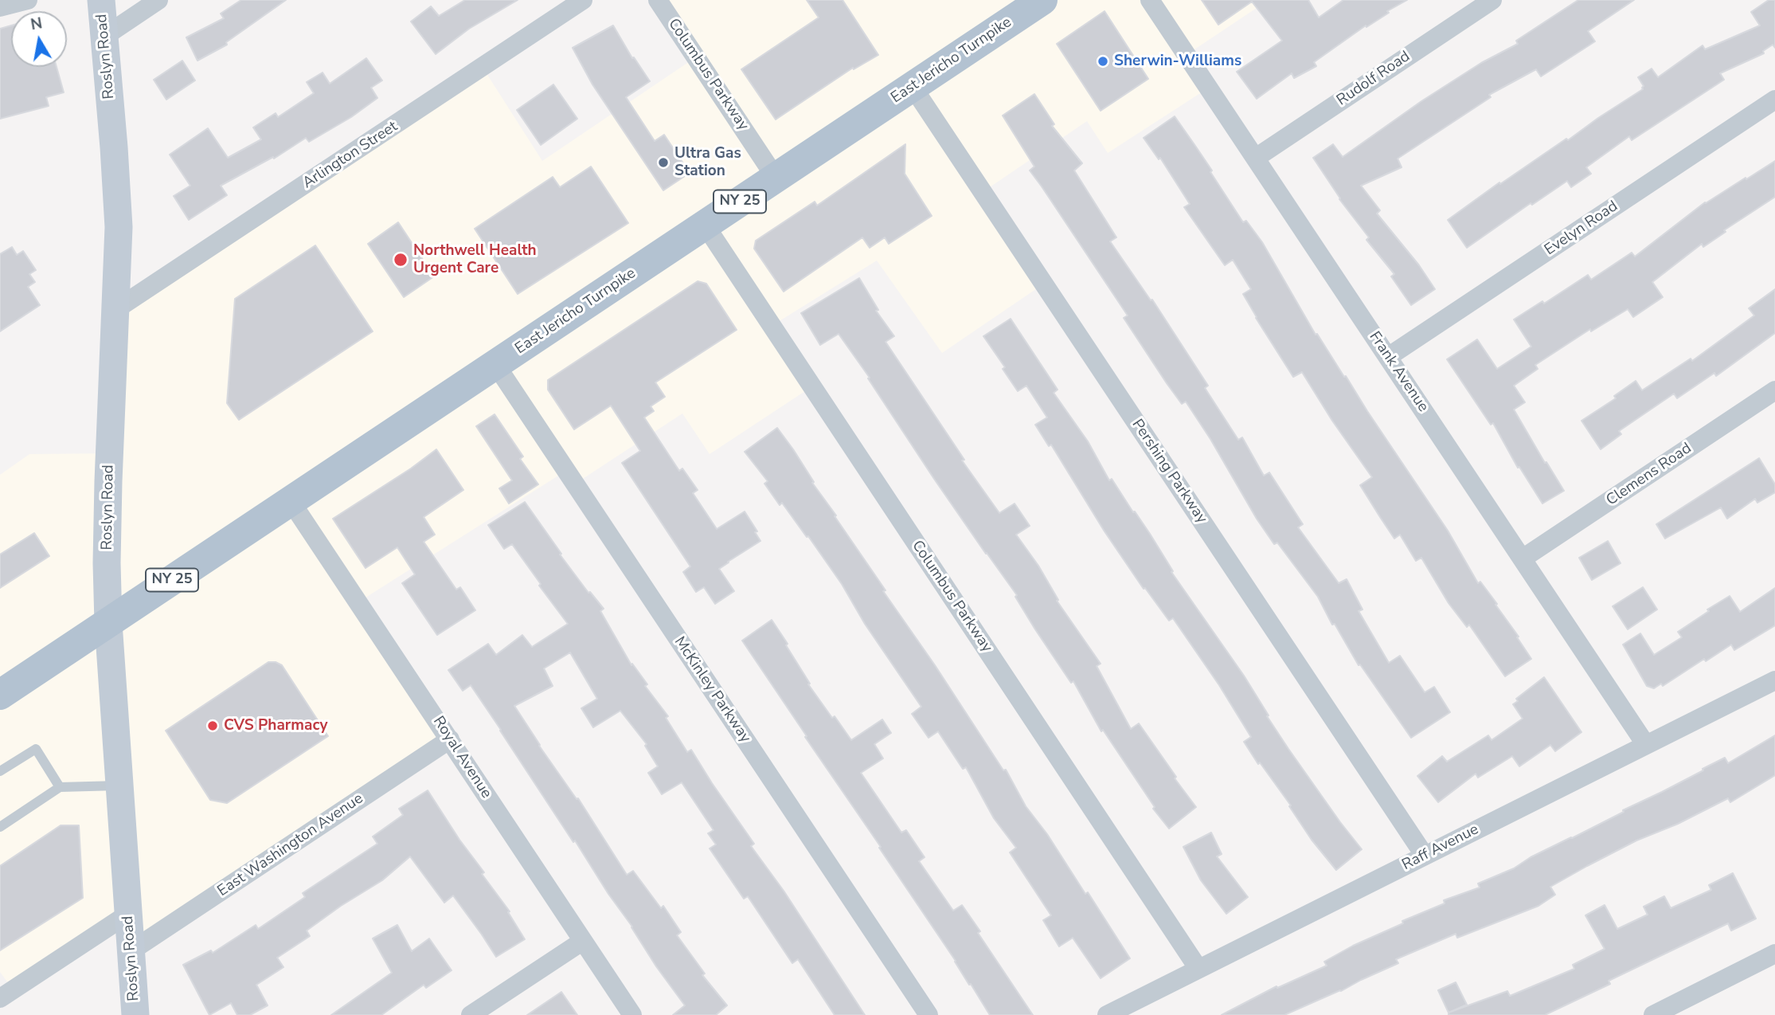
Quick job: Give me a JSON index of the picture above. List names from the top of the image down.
{
  "streets": {
    "main road": ["Roslyn Road", "East Jericho Turnpike", "NY 25"],
    "street": [
      "Columbus Parkway",
      "Rudolf Road",
      "Arlington Street",
      "Evelyn Road",
      "Frank Avenue",
      "Pershing Parkway",
      "Clemens Road",
      "McKinley Parkway",
      "Royal Avenue",
      "East Washington Avenue",
      "Raff Avenue"
    ]
  },
  "crossings": [
    ["Roslyn Road", "East Jericho Turnpike"],
    ["Roslyn Road", "Arlington Street"],
    ["Roslyn Road", "NY 25"],
    ["Roslyn Road", "East Washington Avenue"],
    ["East Jericho Turnpike", "Columbus Parkway"],
    ["East Jericho Turnpike", "NY 25"],
    ["East Jericho Turnpike", "Pershing Parkway"],
    ["East Jericho Turnpike", "McKinley Parkway"],
    ["East Jericho Turnpike", "Royal Avenue"],
    ["Columbus Parkway", "Raff Avenue"],
    ["Rudolf Road", "Frank Avenue"],
    ["Evelyn Road", "Frank Avenue"],
    ["Frank Avenue", "Clemens Road"],
    ["Frank Avenue", "Raff Avenue"],
    ["Pershing Parkway", "Raff Avenue"],
    ["Royal Avenue", "East Washington Avenue"]
  ],
  "places": [
    "Sherwin-Williams",
    "Ultra Gas Station",
    "Northwell Health Urgent Care",
    "CVS Pharmacy"
  ],
  "north": "top"
}
